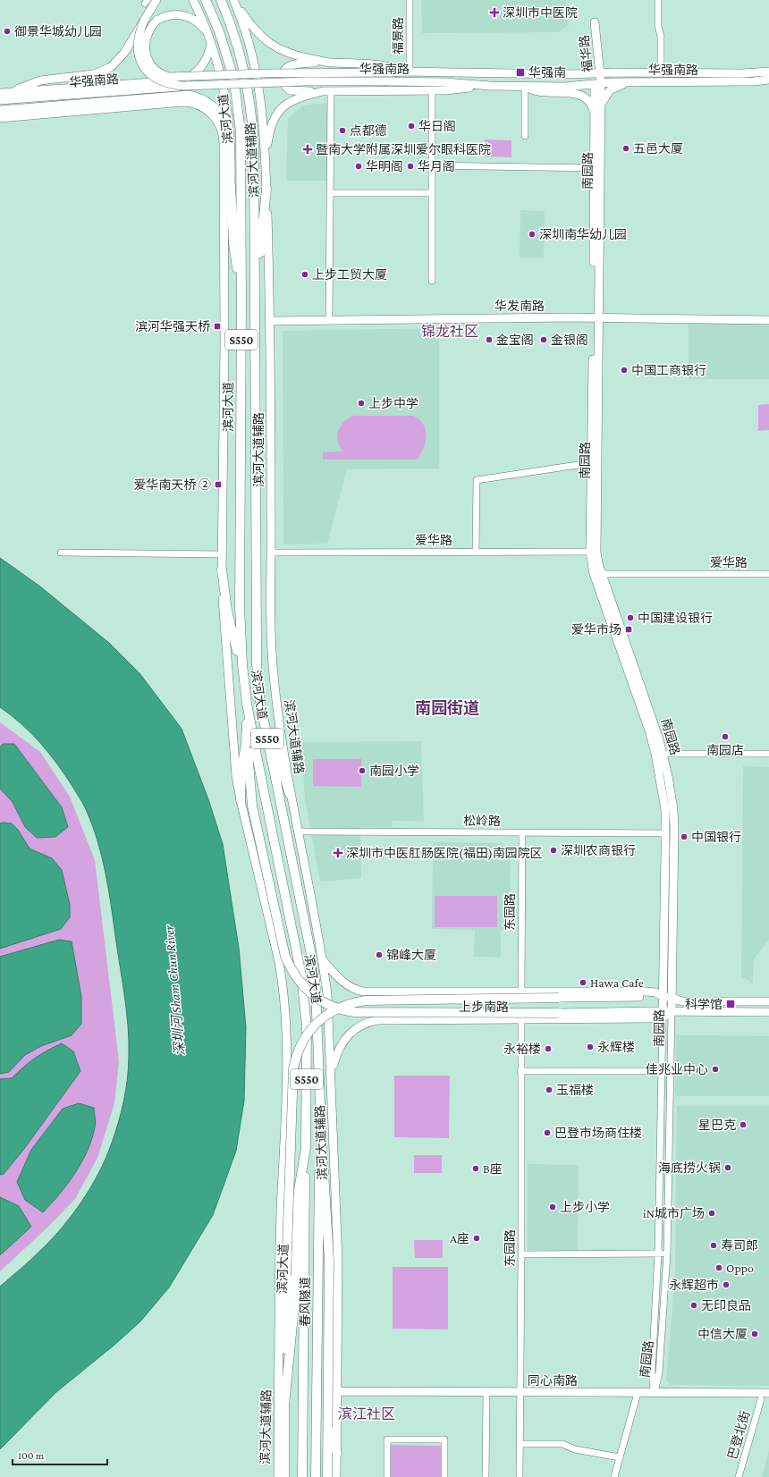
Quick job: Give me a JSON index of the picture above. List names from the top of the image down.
{
  "streets": {
    "highway": ["滨河大道", "S550", "春风隧道"],
    "main road": [
      "福华路",
      "华强南路",
      "滨河大道辅路",
      "南园路",
      "华发南路",
      "上步南路",
      "同心南路"
    ],
    "street": [
      "福景路",
      "爱华路",
      "松岭路",
      "东园路",
      "巴登北街"
    ]
  },
  "crossings": [
    ["福景路", "华强南路"],
    ["福华路", "华强南路"],
    ["福华路", "南园路"],
    ["华强南路", "滨河大道辅路"],
    ["华强南路", "南园路"],
    ["滨河大道", "春风隧道"],
    ["滨河大道辅路", "华发南路"],
    ["滨河大道辅路", "爱华路"],
    ["滨河大道辅路", "松岭路"],
    ["滨河大道辅路", "上步南路"],
    ["滨河大道辅路", "同心南路"],
    ["南园路", "华发南路"],
    ["南园路", "爱华路"],
    ["南园路", "松岭路"],
    ["南园路", "上步南路"],
    ["南园路", "同心南路"],
    ["松岭路", "东园路"],
    ["东园路", "上步南路"],
    ["东园路", "同心南路"]
  ],
  "districts": ["锦龙社区", "南园街道", "滨江社区"],
  "water": ["深圳河 Sham Chun River"],
  "places": {
    "health": ["深圳市中医院", "暨南大学附属深圳爱尔眼科医院", "深圳市中医肛肠医院(福田)南园院区"],
    "other": [
      "御景华城幼儿园",
      "华日阁",
      "点都德",
      "五邑大厦",
      "华明阁",
      "华月阁",
      "深圳南华幼儿园",
      "上步工贸大厦",
      "金宝阁",
      "金银阁",
      "中国工商银行",
      "上步中学",
      "中国建设银行",
      "南园店",
      "南园小学",
      "中国银行",
      "深圳农商银行",
      "锦峰大厦",
      "Hawa Cafe",
      "永辉楼",
      "永裕楼",
      "佳兆业中心",
      "玉福楼",
      "星巴克",
      "巴登市场商住楼",
      "海底捞火锅",
      "B座",
      "上步小学",
      "iN城市广场",
      "A座",
      "寿司郎",
      "Oppo",
      "永辉超市",
      "无印良品",
      "中信大厦"
    ],
    "transit": [
      "华强南",
      "滨河华强天桥",
      "爱华南天桥 ②",
      "爱华市场",
      "科学馆"
    ]
  },
  "scale_bar": "100 m"
}
